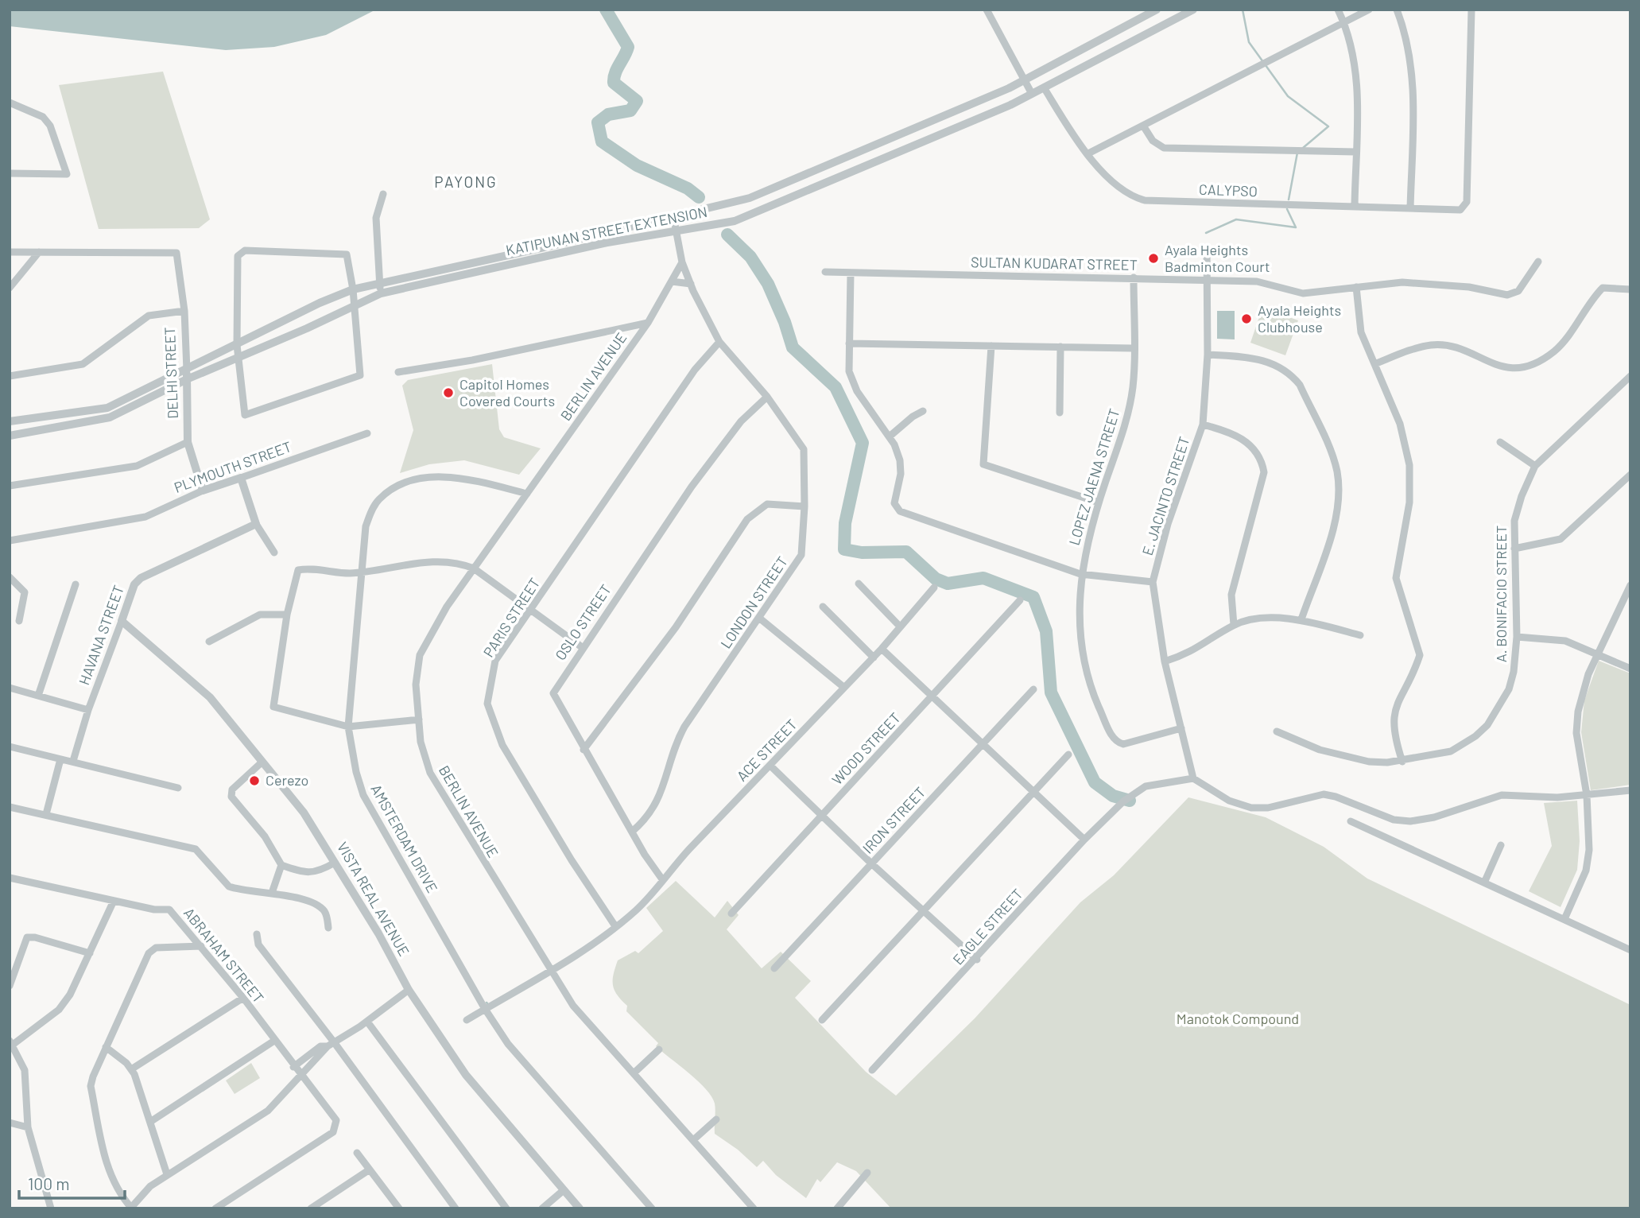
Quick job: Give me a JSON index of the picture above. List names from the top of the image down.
{
  "streets": {
    "street": [
      "CALYPSO",
      "KATIPUNAN STREET EXTENSION",
      "SULTAN KUDARAT STREET",
      "DELHI STREET",
      "BERLIN AVENUE",
      "PLYMOUTH STREET",
      "LOPEZ JAENA STREET",
      "E. JACINTO STREET",
      "A. BONIFACIO STREET",
      "LONDON STREET",
      "PARIS STREET",
      "OSLO STREET",
      "HAVANA STREET",
      "WOOD STREET",
      "ACE STREET",
      "IRON STREET",
      "AMSTERDAM DRIVE",
      "VISTA REAL AVENUE",
      "EAGLE STREET",
      "ABRAHAM STREET"
    ]
  },
  "crossings": [
    ["CALYPSO", "KATIPUNAN STREET EXTENSION"],
    ["KATIPUNAN STREET EXTENSION", "DELHI STREET"],
    ["SULTAN KUDARAT STREET", "LOPEZ JAENA STREET"],
    ["SULTAN KUDARAT STREET", "E. JACINTO STREET"],
    ["DELHI STREET", "PLYMOUTH STREET"],
    ["BERLIN AVENUE", "LONDON STREET"],
    ["BERLIN AVENUE", "ACE STREET"],
    ["BERLIN AVENUE", "AMSTERDAM DRIVE"],
    ["LOPEZ JAENA STREET", "E. JACINTO STREET"],
    ["E. JACINTO STREET", "EAGLE STREET"],
    ["LONDON STREET", "PARIS STREET"],
    ["LONDON STREET", "OSLO STREET"],
    ["PARIS STREET", "ACE STREET"],
    ["OSLO STREET", "ACE STREET"],
    ["HAVANA STREET", "VISTA REAL AVENUE"],
    ["ACE STREET", "AMSTERDAM DRIVE"]
  ],
  "districts": ["PAYONG"],
  "parks": ["Manotok Compound"],
  "places": [
    "Ayala Heights Badminton Court",
    "Ayala Heights Clubhouse",
    "Capitol Homes Covered Courts",
    "Cerezo"
  ],
  "scale_bar": "100 m"
}
